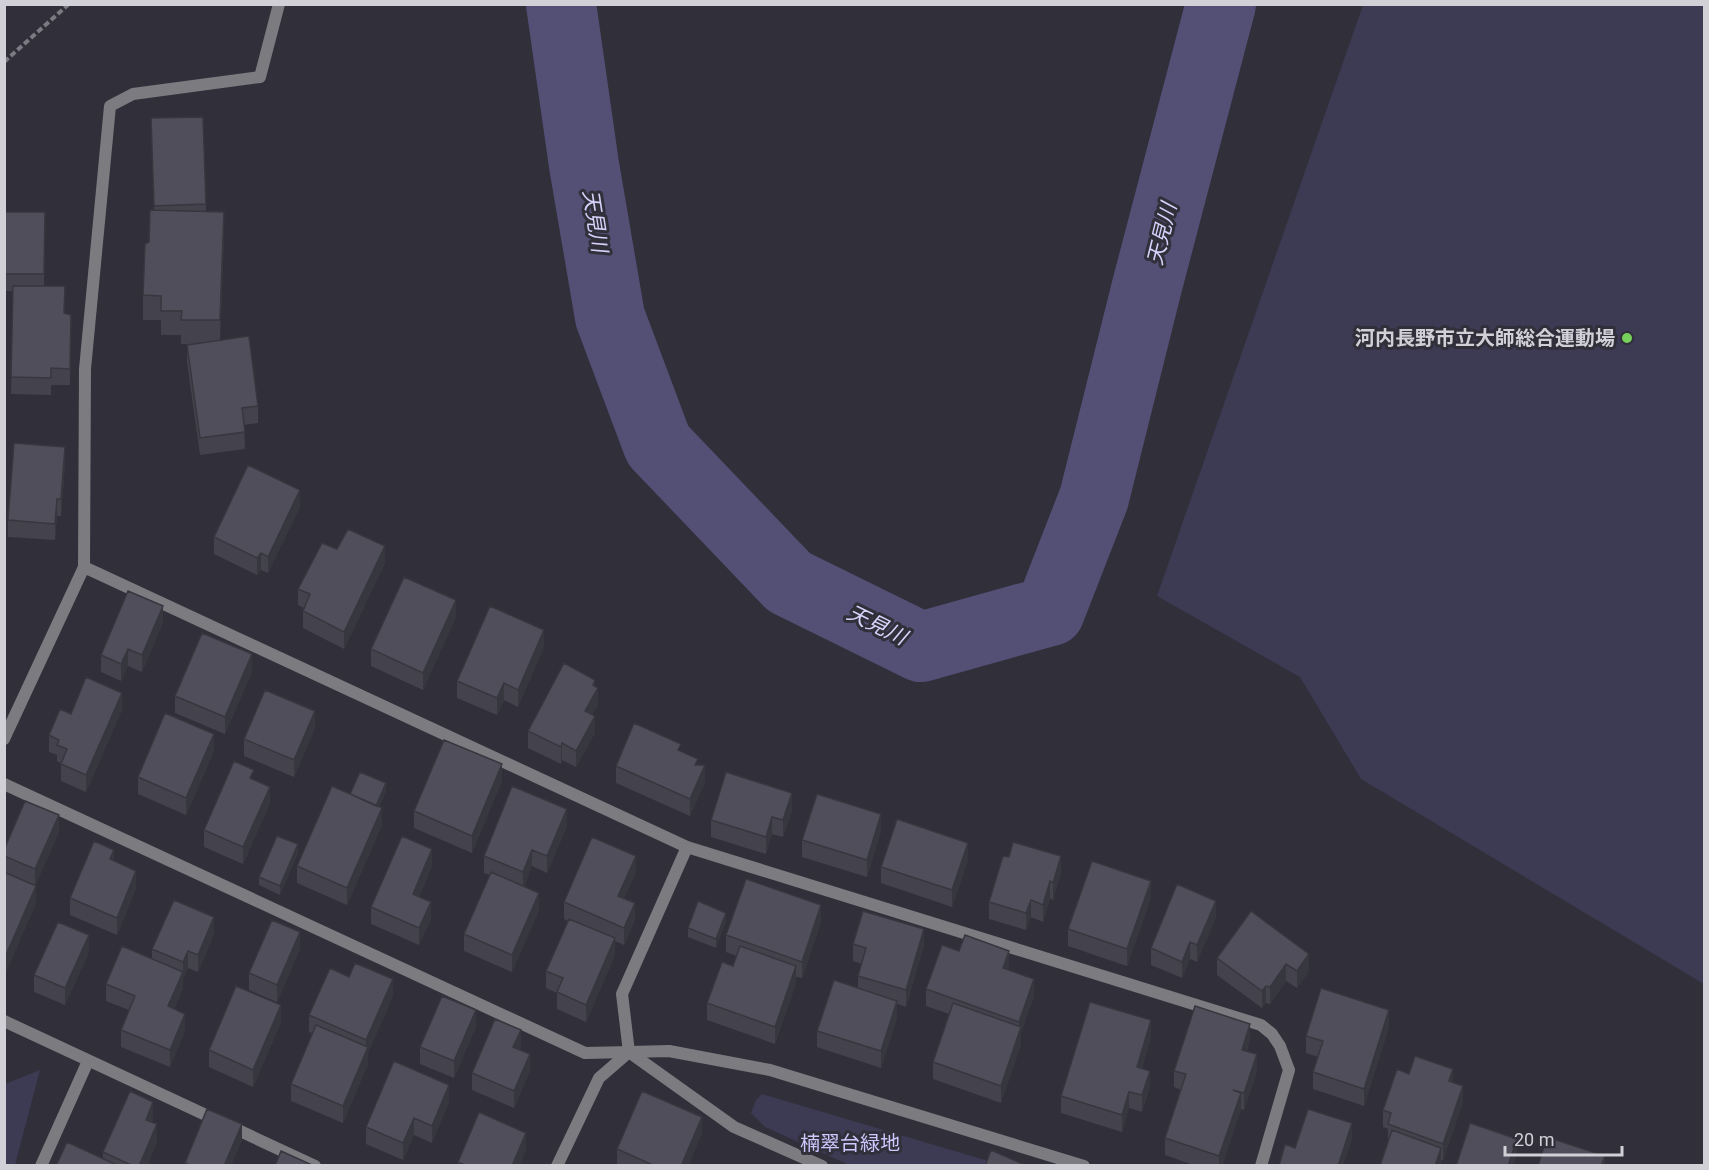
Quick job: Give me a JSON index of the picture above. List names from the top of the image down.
{
  "water": ["天見川"],
  "parks": ["楠翠台緑地"],
  "places": ["河内長野市立大師総合運動場"],
  "scale_bar": "20 m"
}
